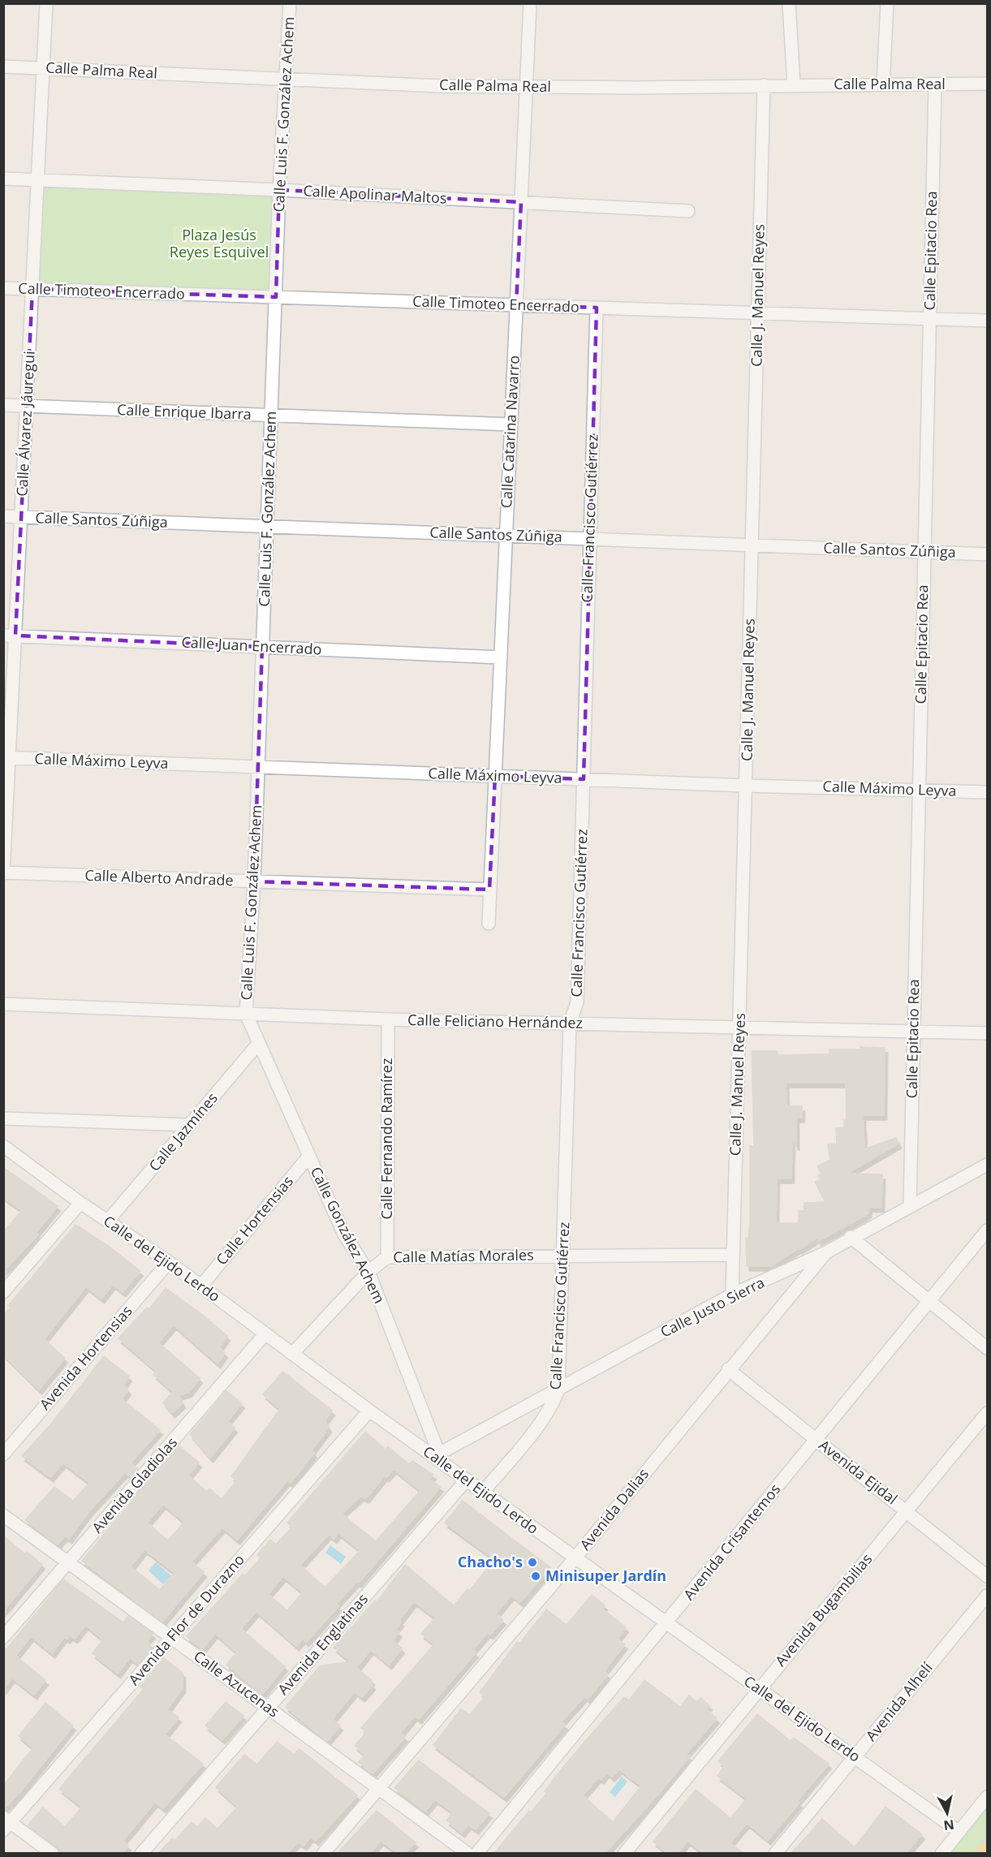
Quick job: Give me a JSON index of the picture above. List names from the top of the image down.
{
  "streets": {
    "street": [
      "Calle Palma Real",
      "Calle Luis F. González Achem",
      "Calle Apolinar Maltos",
      "Calle Epitacio Rea",
      "Calle Timoteo Encerrado",
      "Calle J. Manuel Reyes",
      "Calle Enrique Ibarra",
      "Calle Álvarez Jáuregui",
      "Calle Catarina Navarro",
      "Calle Francisco Gutiérrez",
      "Calle Santos Zúñiga",
      "Calle Juan Encerrado",
      "Calle Máximo Leyva",
      "Calle Alberto Andrade",
      "Calle Feliciano Hernández",
      "Calle Jazmínes",
      "Calle Fernando Ramírez",
      "Calle Hortensias",
      "Calle González Achem",
      "Calle Matías Morales",
      "Calle del Ejido Lerdo",
      "Calle Justo Sierra",
      "Avenida Hortensias",
      "Avenida Ejidal",
      "Avenida Gladiolas",
      "Avenida Dalias",
      "Avenida Crisantemos",
      "Avenida Bugambilias",
      "Avenida Flor de Durazno",
      "Avenida Englatinas",
      "Calle Azucenas",
      "Avenida Alhelí"
    ]
  },
  "crossings": [
    ["Calle Palma Real", "Calle Luis F. González Achem"],
    ["Calle Palma Real", "Calle Epitacio Rea"],
    ["Calle Palma Real", "Calle J. Manuel Reyes"],
    ["Calle Palma Real", "Calle Álvarez Jáuregui"],
    ["Calle Palma Real", "Calle Catarina Navarro"],
    ["Calle Luis F. González Achem", "Calle Apolinar Maltos"],
    ["Calle Luis F. González Achem", "Calle Timoteo Encerrado"],
    ["Calle Luis F. González Achem", "Calle Enrique Ibarra"],
    ["Calle Luis F. González Achem", "Calle Santos Zúñiga"],
    ["Calle Luis F. González Achem", "Calle Juan Encerrado"],
    ["Calle Luis F. González Achem", "Calle Máximo Leyva"],
    ["Calle Luis F. González Achem", "Calle Alberto Andrade"],
    ["Calle Luis F. González Achem", "Calle Feliciano Hernández"],
    ["Calle Luis F. González Achem", "Calle González Achem"],
    ["Calle Apolinar Maltos", "Calle Álvarez Jáuregui"],
    ["Calle Apolinar Maltos", "Calle Catarina Navarro"],
    ["Calle Epitacio Rea", "Calle Timoteo Encerrado"],
    ["Calle Epitacio Rea", "Calle Santos Zúñiga"],
    ["Calle Epitacio Rea", "Calle Máximo Leyva"],
    ["Calle Epitacio Rea", "Calle Feliciano Hernández"],
    ["Calle Epitacio Rea", "Calle Justo Sierra"],
    ["Calle Timoteo Encerrado", "Calle J. Manuel Reyes"],
    ["Calle Timoteo Encerrado", "Calle Álvarez Jáuregui"],
    ["Calle Timoteo Encerrado", "Calle Catarina Navarro"],
    ["Calle Timoteo Encerrado", "Calle Francisco Gutiérrez"],
    ["Calle J. Manuel Reyes", "Calle Santos Zúñiga"],
    ["Calle J. Manuel Reyes", "Calle Máximo Leyva"],
    ["Calle J. Manuel Reyes", "Calle Feliciano Hernández"],
    ["Calle J. Manuel Reyes", "Calle Matías Morales"],
    ["Calle J. Manuel Reyes", "Calle Justo Sierra"],
    ["Calle Enrique Ibarra", "Calle Álvarez Jáuregui"],
    ["Calle Enrique Ibarra", "Calle Catarina Navarro"],
    ["Calle Álvarez Jáuregui", "Calle Santos Zúñiga"],
    ["Calle Álvarez Jáuregui", "Calle Juan Encerrado"],
    ["Calle Álvarez Jáuregui", "Calle Máximo Leyva"],
    ["Calle Álvarez Jáuregui", "Calle Alberto Andrade"],
    ["Calle Catarina Navarro", "Calle Santos Zúñiga"],
    ["Calle Catarina Navarro", "Calle Juan Encerrado"],
    ["Calle Catarina Navarro", "Calle Máximo Leyva"],
    ["Calle Catarina Navarro", "Calle Alberto Andrade"],
    ["Calle Francisco Gutiérrez", "Calle Santos Zúñiga"],
    ["Calle Francisco Gutiérrez", "Calle Máximo Leyva"],
    ["Calle Francisco Gutiérrez", "Calle Feliciano Hernández"],
    ["Calle Francisco Gutiérrez", "Calle Matías Morales"],
    ["Calle Francisco Gutiérrez", "Calle del Ejido Lerdo"],
    ["Calle Francisco Gutiérrez", "Calle Justo Sierra"],
    ["Calle Feliciano Hernández", "Calle Fernando Ramírez"],
    ["Calle Feliciano Hernández", "Calle González Achem"],
    ["Calle Jazmínes", "Calle González Achem"],
    ["Calle Jazmínes", "Calle del Ejido Lerdo"],
    ["Calle Fernando Ramírez", "Calle Matías Morales"],
    ["Calle Hortensias", "Calle González Achem"],
    ["Calle Hortensias", "Calle del Ejido Lerdo"],
    ["Calle González Achem", "Calle Matías Morales"],
    ["Calle González Achem", "Calle del Ejido Lerdo"],
    ["Calle González Achem", "Calle Justo Sierra"],
    ["Calle Matías Morales", "Calle del Ejido Lerdo"],
    ["Calle del Ejido Lerdo", "Calle Justo Sierra"],
    ["Calle del Ejido Lerdo", "Avenida Hortensias"],
    ["Calle del Ejido Lerdo", "Avenida Gladiolas"],
    ["Calle del Ejido Lerdo", "Avenida Dalias"],
    ["Calle del Ejido Lerdo", "Avenida Crisantemos"],
    ["Calle del Ejido Lerdo", "Avenida Bugambilias"],
    ["Calle del Ejido Lerdo", "Avenida Flor de Durazno"],
    ["Calle del Ejido Lerdo", "Avenida Englatinas"],
    ["Calle del Ejido Lerdo", "Avenida Alhelí"],
    ["Calle Justo Sierra", "Avenida Dalias"],
    ["Avenida Ejidal", "Avenida Dalias"],
    ["Avenida Ejidal", "Avenida Crisantemos"],
    ["Avenida Ejidal", "Avenida Bugambilias"],
    ["Avenida Gladiolas", "Calle Azucenas"],
    ["Avenida Dalias", "Calle Azucenas"],
    ["Avenida Flor de Durazno", "Calle Azucenas"],
    ["Avenida Englatinas", "Calle Azucenas"]
  ],
  "parks": ["Plaza Jesús Reyes Esquivel"],
  "places": ["Chacho's", "Minisuper Jardín"],
  "north": "bottom"
}
